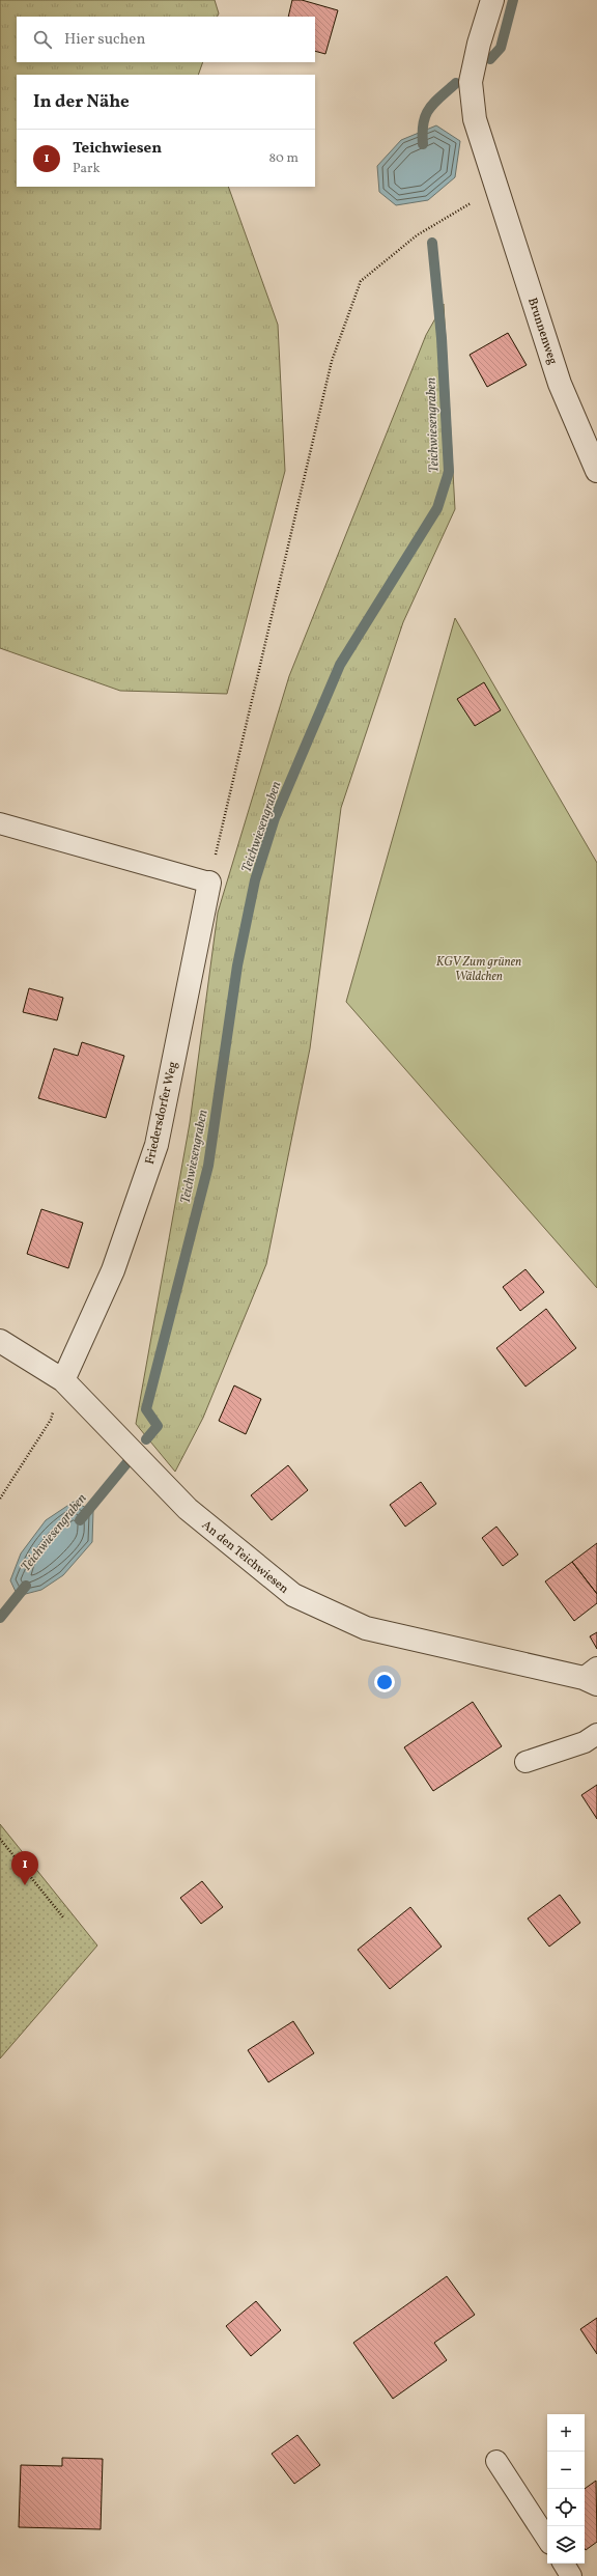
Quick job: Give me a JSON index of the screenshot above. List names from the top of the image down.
{
  "streets": {
    "street": ["Brunnenweg", "Friedersdorfer Weg", "An den Teichwiesen"]
  },
  "crossings": [
    ["Friedersdorfer Weg", "An den Teichwiesen"]
  ],
  "water": ["Teichwiesengraben"],
  "parks": ["KGV Zum grünen Wäldchen"],
  "page": {
    "search": "Hier suchen",
    "heading": "In der Nähe",
    "list": [
      {
        "mark": "1",
        "name": "Teichwiesen",
        "note": "Park",
        "value": "80 m"
      }
    ],
    "pins": "1",
    "map_buttons": ["+", "−"]
  }
}
